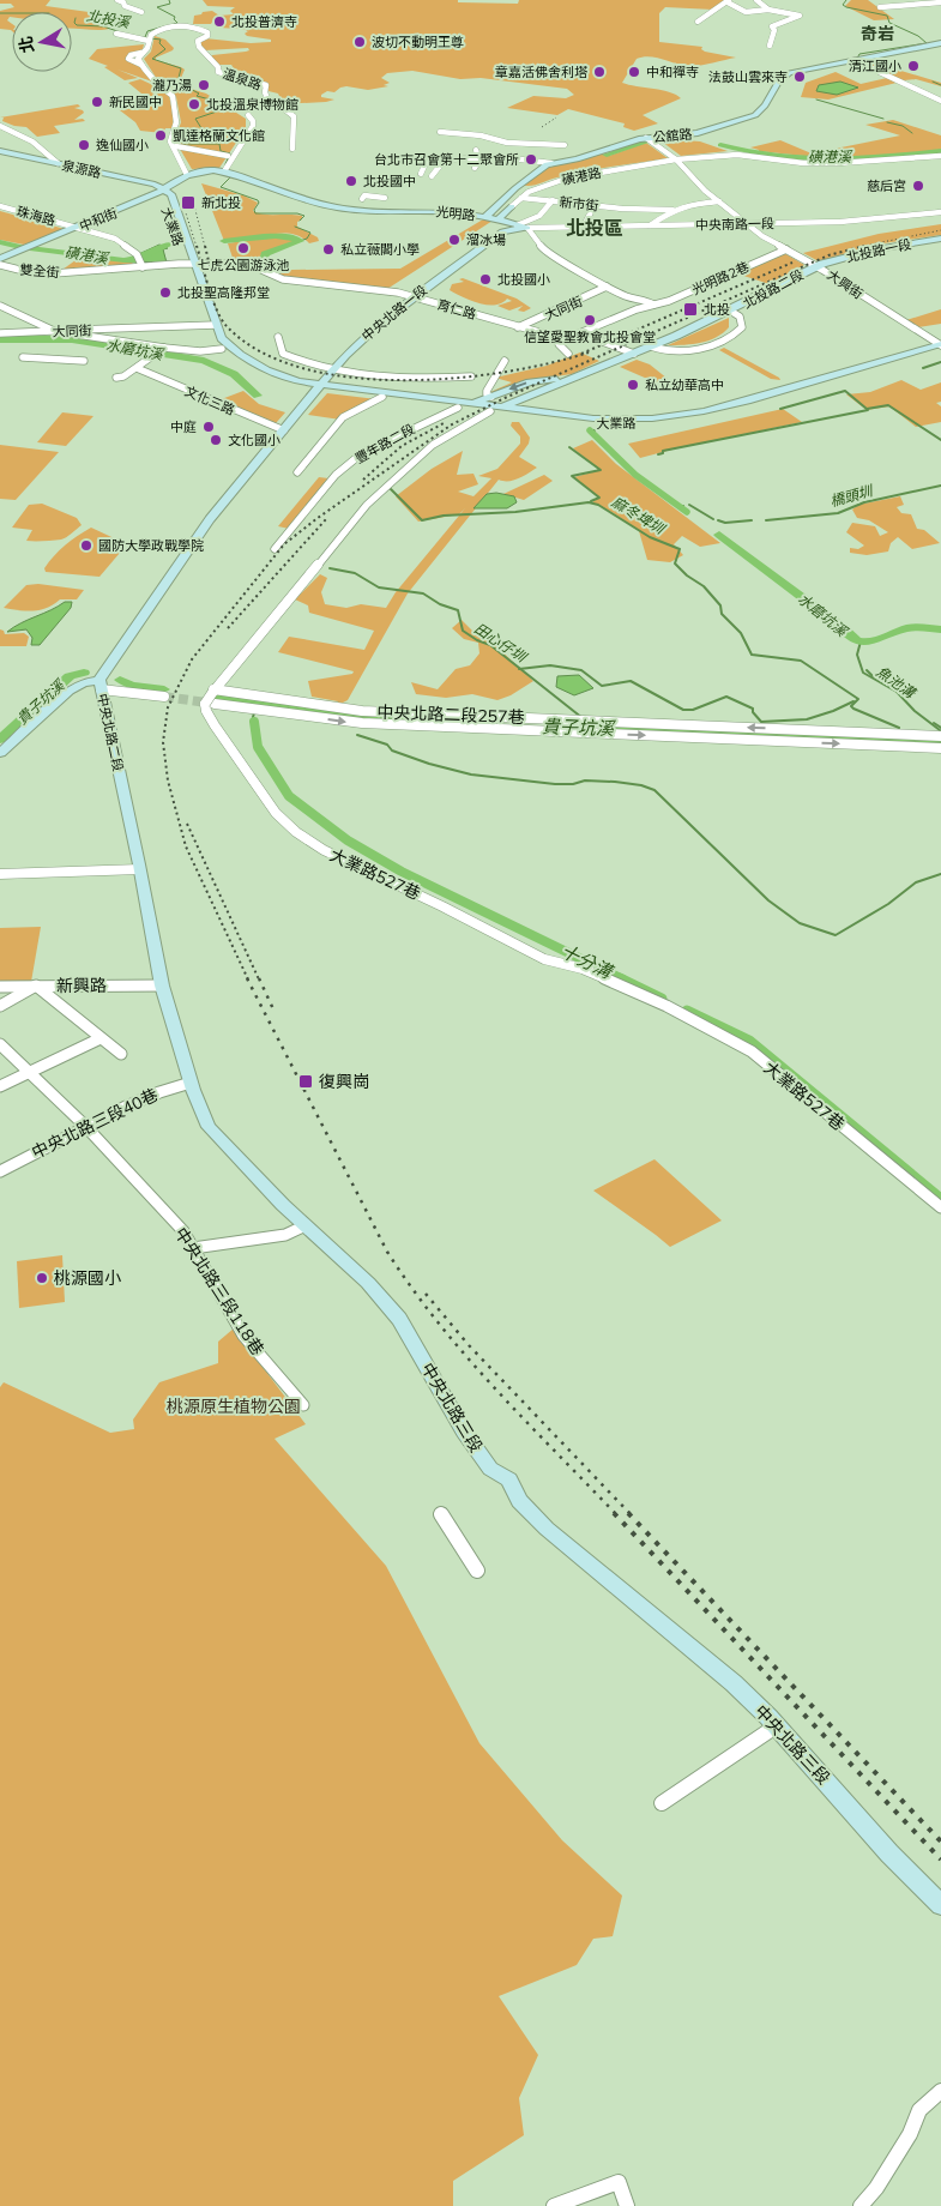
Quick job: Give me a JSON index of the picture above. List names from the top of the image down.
{
  "streets": {
    "street": [
      "溫泉路",
      "公舘路",
      "泉源路",
      "磺港路",
      "新市街",
      "光明路",
      "珠海路",
      "中和街",
      "中央南路一段",
      "大業路",
      "北投路一段",
      "雙全街",
      "光明路2巷",
      "大興街",
      "北投路二段",
      "大同街",
      "育仁路",
      "中央北路一段",
      "文化三路",
      "豐年路二段",
      "中央北路二段257巷",
      "中央北路二段",
      "大業路527巷",
      "新興路",
      "中央北路三段40巷",
      "中央北路三段118巷",
      "中央北路三段"
    ]
  },
  "crossings": [
    ["公舘路", "光明路"],
    ["泉源路", "光明路"],
    ["泉源路", "中和街"],
    ["泉源路", "大業路"],
    ["磺港路", "新市街"],
    ["磺港路", "光明路"],
    ["磺港路", "大興街"],
    ["光明路", "中和街"],
    ["光明路", "中央南路一段"],
    ["光明路", "大業路"],
    ["光明路", "中央北路一段"],
    ["珠海路", "中和街"],
    ["珠海路", "雙全街"],
    ["中和街", "大業路"],
    ["中央南路一段", "大興街"],
    ["中央南路一段", "中央北路一段"],
    ["大業路", "雙全街"],
    ["大業路", "大興街"],
    ["大業路", "大同街"],
    ["大業路", "育仁路"],
    ["大業路", "中央北路一段"],
    ["大業路", "豐年路二段"],
    ["北投路一段", "大興街"],
    ["北投路一段", "北投路二段"],
    ["雙全街", "育仁路"],
    ["光明路2巷", "大興街"],
    ["光明路2巷", "育仁路"],
    ["大興街", "北投路二段"],
    ["大同街", "育仁路"],
    ["育仁路", "中央北路一段"],
    ["中央北路一段", "文化三路"],
    ["中央北路一段", "中央北路二段"],
    ["文化三路", "中央北路二段"],
    ["中央北路二段257巷", "大業路527巷"],
    ["中央北路二段", "新興路"],
    ["中央北路二段", "中央北路三段"],
    ["新興路", "中央北路三段"],
    ["中央北路三段40巷", "中央北路三段118巷"],
    ["中央北路三段40巷", "中央北路三段"]
  ],
  "districts": ["奇岩", "北投區"],
  "water": [
    "北投溪",
    "磺港溪",
    "水磨坑溪",
    "橋頭圳",
    "麻冬埤圳",
    "田心仔圳",
    "魚池溝",
    "貴子坑溪",
    "十分溝"
  ],
  "parks": ["桃源原生植物公園"],
  "places": {
    "other": [
      "北投普濟寺",
      "波切不動明王尊",
      "清江國小",
      "章嘉活佛舍利塔",
      "中和禪寺",
      "法鼓山雲來寺",
      "瀧乃湯",
      "新民國中",
      "北投溫泉博物館",
      "凱達格蘭文化館",
      "逸仙國小",
      "台北市召會第十二聚會所",
      "北投國中",
      "慈后宮",
      "溜冰場",
      "七虎公園游泳池",
      "私立薇閣小學",
      "北投國小",
      "北投聖高隆邦堂",
      "信望愛聖教會北投會堂",
      "私立幼華高中",
      "中庭",
      "文化國小",
      "國防大學政戰學院",
      "桃源國小"
    ],
    "transit": ["新北投", "北投", "復興崗"]
  },
  "north": "left"
}
